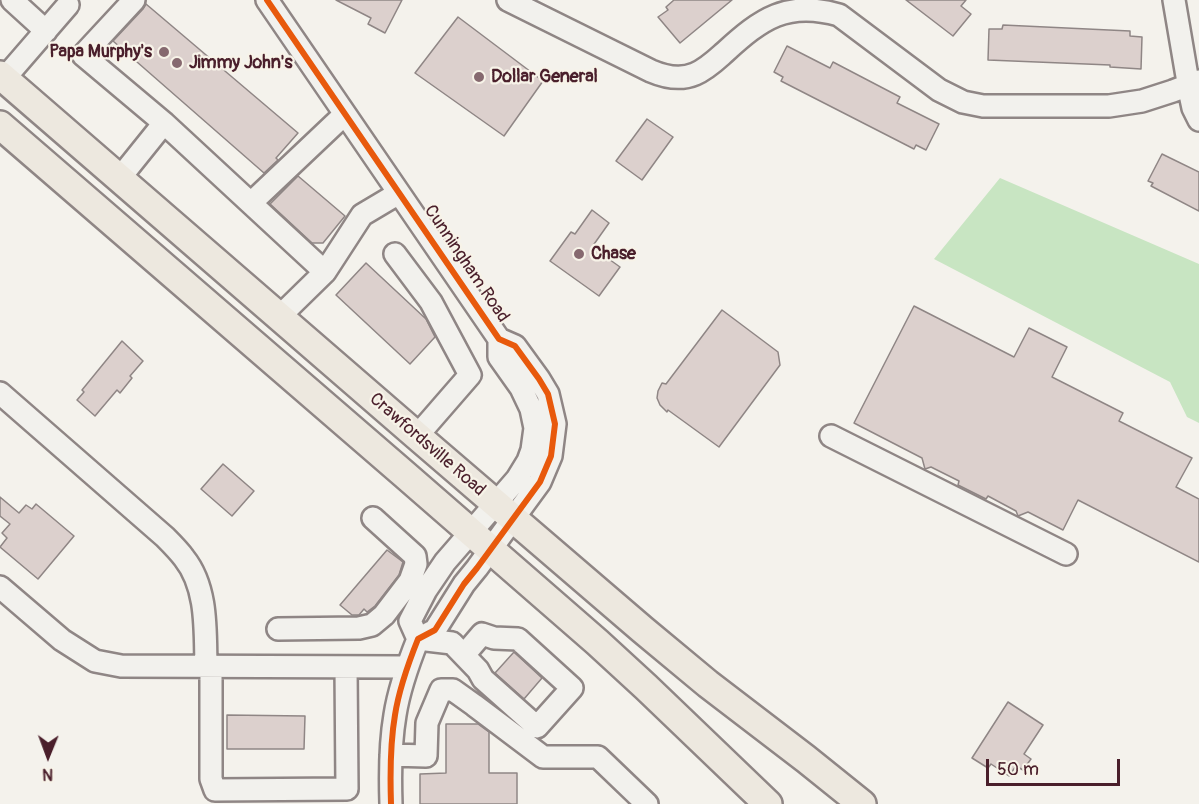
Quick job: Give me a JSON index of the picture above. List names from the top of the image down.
{
  "streets": {
    "main road": ["Crawfordsville Road"],
    "street": ["Cunningham Road"]
  },
  "crossings": [
    ["Cunningham Road", "Crawfordsville Road"]
  ],
  "places": [
    "Papa Murphy's",
    "Jimmy John's",
    "Dollar General",
    "Chase"
  ],
  "scale_bar": "50 m",
  "north": "bottom"
}
